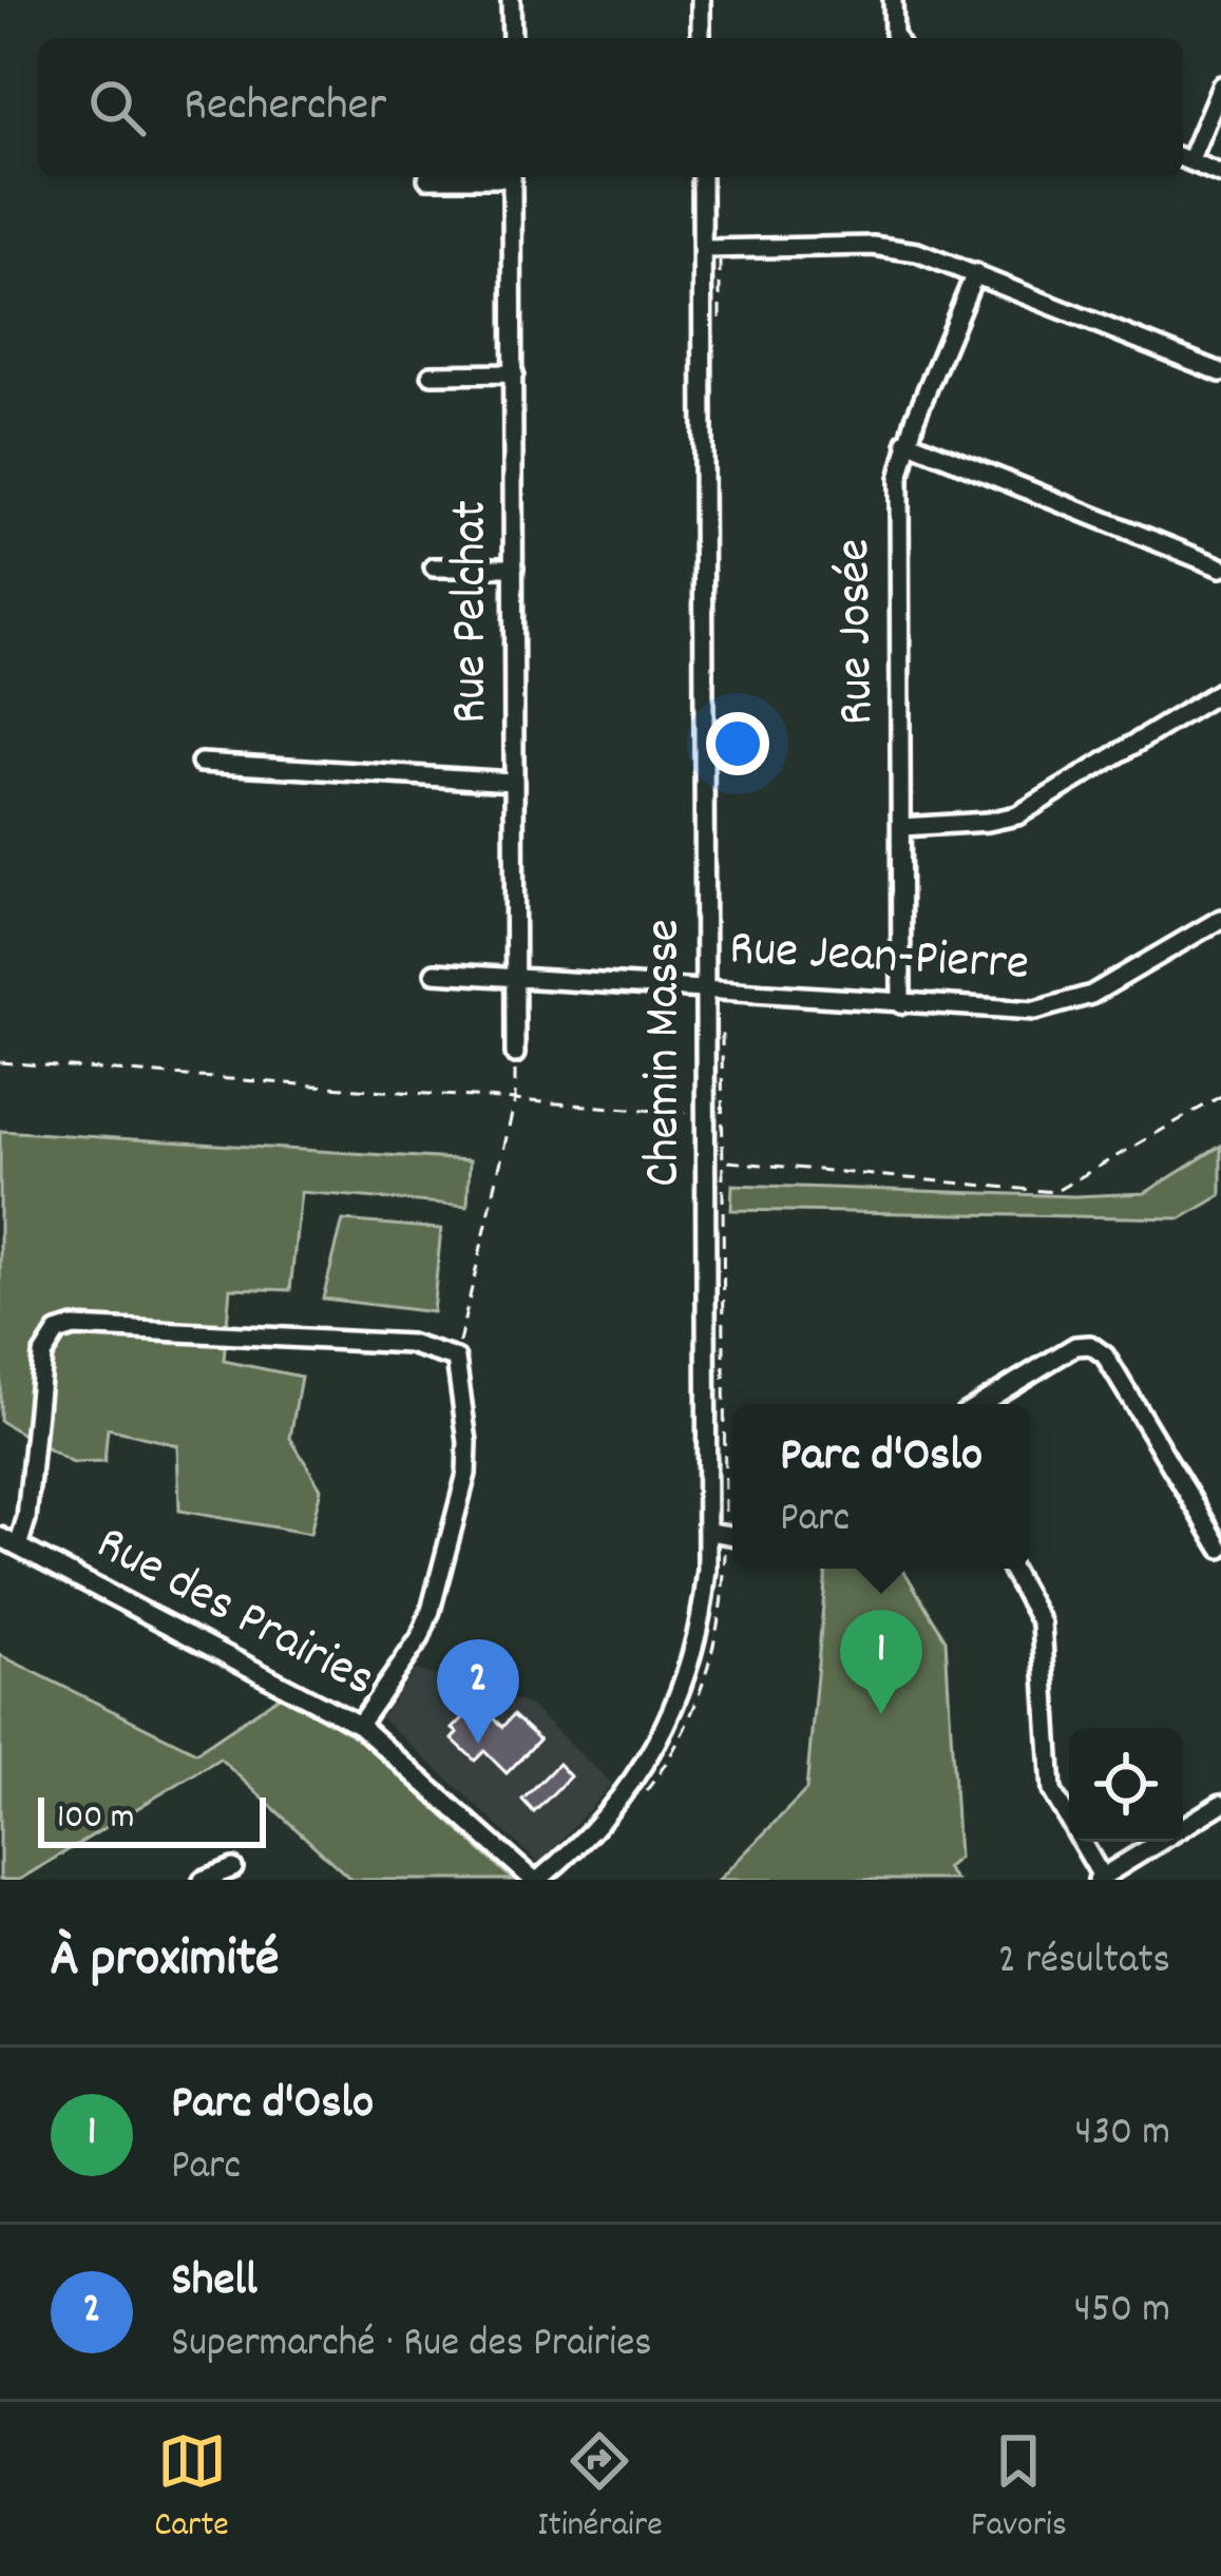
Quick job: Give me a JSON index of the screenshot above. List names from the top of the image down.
{
  "streets": {
    "street": [
      "Rue Pelchat",
      "Rue Josée",
      "Rue Jean-Pierre",
      "Chemin Masse",
      "Rue des Prairies"
    ]
  },
  "crossings": [
    ["Rue Pelchat", "Rue Jean-Pierre"],
    ["Rue Josée", "Rue Jean-Pierre"],
    ["Rue Jean-Pierre", "Chemin Masse"],
    ["Chemin Masse", "Rue des Prairies"]
  ],
  "scale_bar": "100 m",
  "page": {
    "search": "Rechercher",
    "popup": ["Parc d'Oslo", "Parc"],
    "pins": ["1", "2"],
    "scale": "100 m",
    "heading": ["À proximité", "2 résultats"],
    "list": [
      {
        "mark": "1",
        "name": "Parc d'Oslo",
        "note": "Parc",
        "value": "430 m"
      },
      {
        "mark": "2",
        "name": "Shell",
        "note": "Supermarché · Rue des Prairies",
        "value": "450 m"
      }
    ],
    "nav": ["Carte", "Itinéraire", "Favoris"]
  }
}
